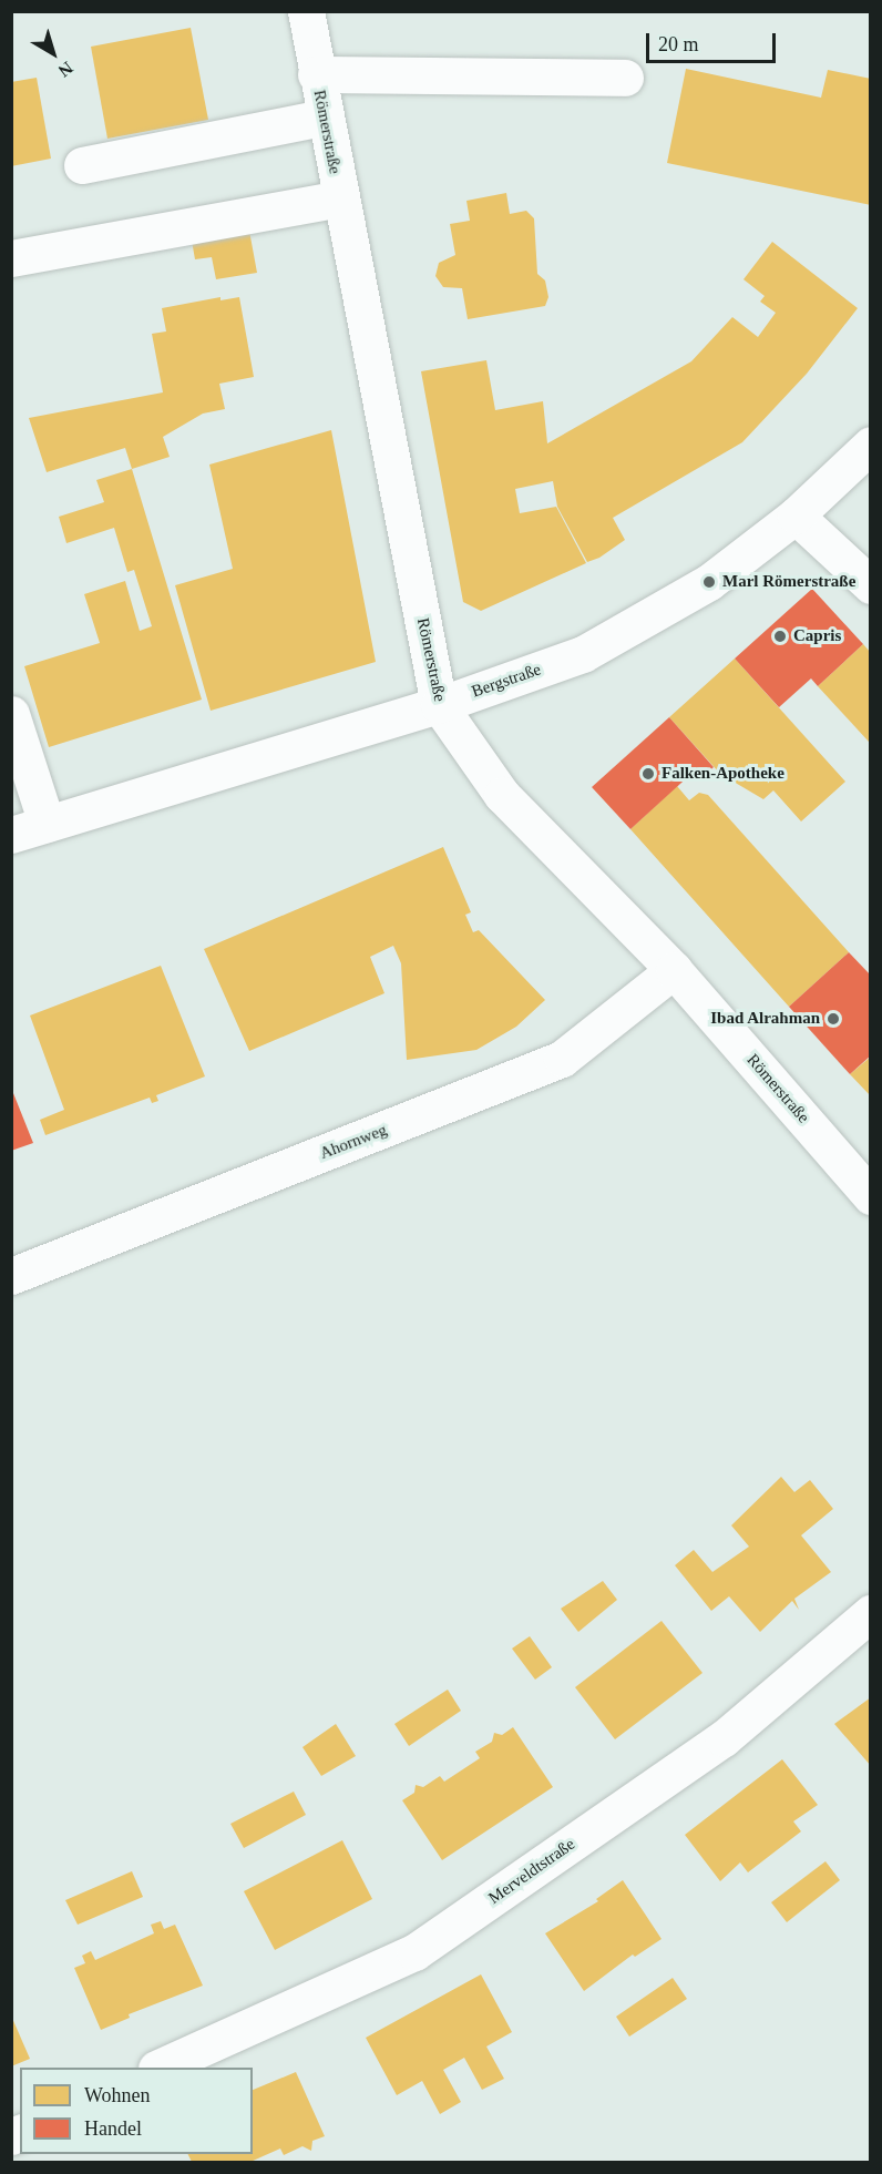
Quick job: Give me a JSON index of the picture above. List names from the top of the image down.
{
  "streets": {
    "street": [
      "Römerstraße",
      "Bergstraße",
      "Ahornweg",
      "Merveldtstraße"
    ]
  },
  "crossings": [
    ["Römerstraße", "Bergstraße"],
    ["Römerstraße", "Ahornweg"]
  ],
  "places": [
    "Marl Römerstraße",
    "Capris",
    "Falken-Apotheke",
    "Ibad Alrahman"
  ],
  "legend": ["Wohnen", "Handel"],
  "scale_bar": "20 m",
  "north": "bottom right"
}
